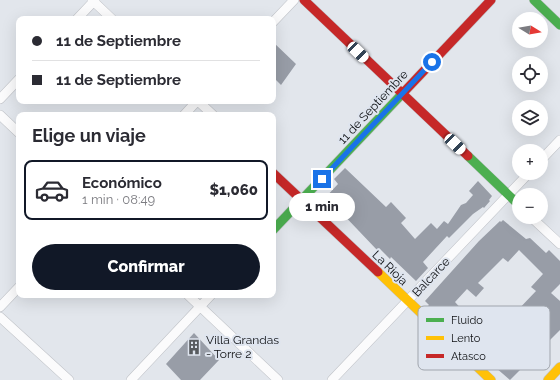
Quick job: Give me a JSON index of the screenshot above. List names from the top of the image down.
{
  "streets": {
    "street": ["11 de Septiembre", "La Rioja", "Balcarce"]
  },
  "crossings": [
    ["11 de Septiembre", "La Rioja"],
    ["La Rioja", "Balcarce"]
  ],
  "places": {
    "building": ["Villa Grandas - Torre 2"]
  },
  "legend": ["Fluido", "Lento", "Atasco"],
  "north": "right",
  "page": {
    "map_buttons": ["+", "−"],
    "banner": ["11 de Septiembre", "11 de Septiembre"],
    "heading": "Elige un viaje",
    "list": [
      {
        "name": "Económico",
        "note": "1 min · 08:49",
        "value": "$1,060"
      }
    ],
    "bubble": "1 min",
    "buttons": "Confirmar"
  }
}
